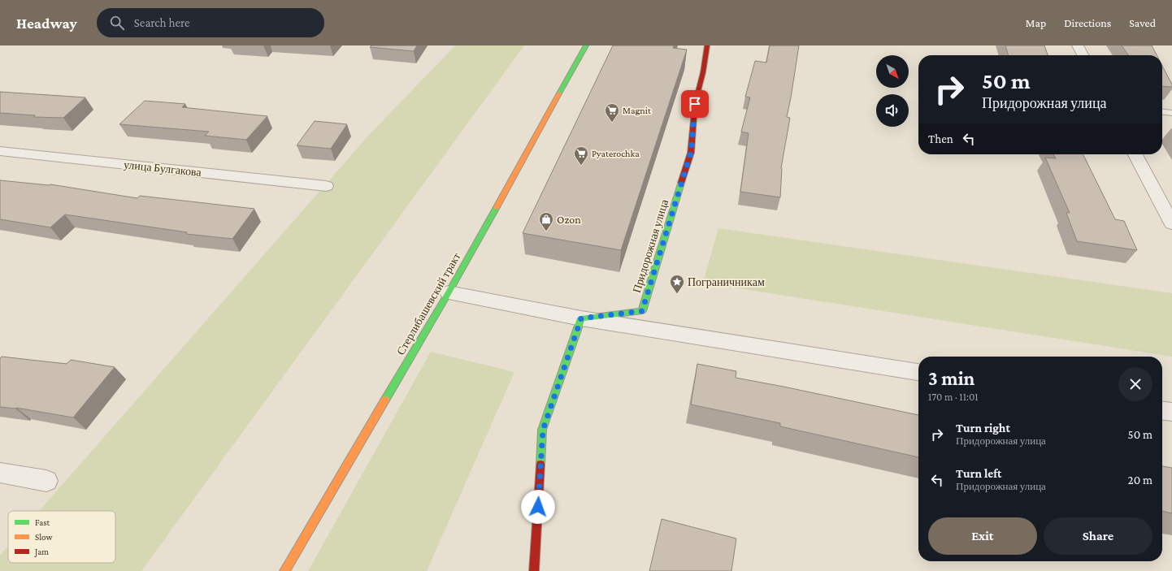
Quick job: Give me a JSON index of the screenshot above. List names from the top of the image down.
{
  "streets": {
    "street": ["улица Булгакова", "Придорожная улица", "Стерлибашевский тракт"]
  },
  "places": {
    "supermarket": ["Magnit", "Pyaterochka"],
    "shop": ["Ozon"],
    "place": ["Пограничникам"]
  },
  "legend": ["Fast", "Slow", "Jam"],
  "north": "bottom right",
  "page": {
    "header": "Headway",
    "search": "Search here",
    "nav": ["Map", "Directions", "Saved"],
    "turn": ["50 m", "Придорожная улица"],
    "then": "Then",
    "heading": ["3 min", "170 m · 11:01"],
    "list": [
      {
        "name": "Turn right",
        "note": "Придорожная улица",
        "value": "50 m"
      },
      {
        "name": "Turn left",
        "note": "Придорожная улица",
        "value": "20 m"
      }
    ],
    "buttons": ["Exit", "Share"]
  }
}
